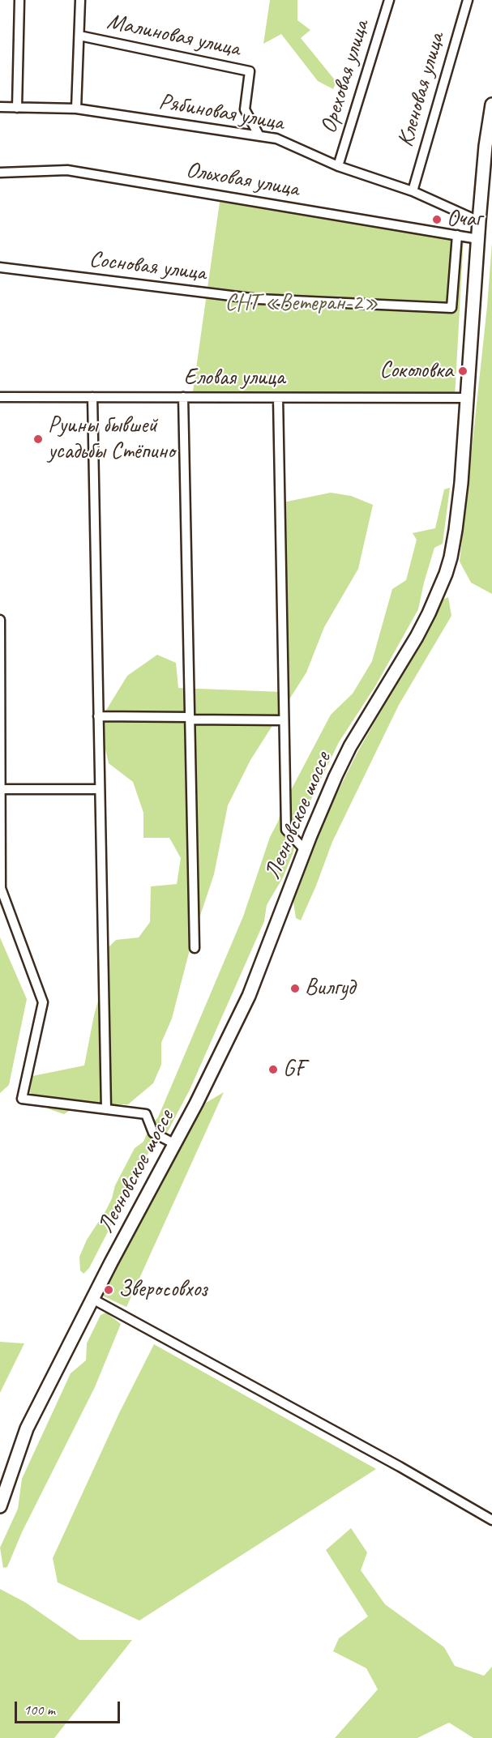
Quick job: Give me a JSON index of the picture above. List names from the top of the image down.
{
  "streets": {
    "main road": ["Леоновское шоссе"],
    "street": [
      "Малиновая улица",
      "Ореховая улица",
      "Кленовая улица",
      "Рябиновая улица",
      "Ольховая улица",
      "Сосновая улица",
      "Еловая улица"
    ]
  },
  "crossings": [
    ["Малиновая улица", "Рябиновая улица"],
    ["Ореховая улица", "Рябиновая улица"],
    ["Кленовая улица", "Рябиновая улица"],
    ["Рябиновая улица", "Леоновское шоссе"],
    ["Ольховая улица", "Сосновая улица"],
    ["Ольховая улица", "Леоновское шоссе"],
    ["Еловая улица", "Леоновское шоссе"]
  ],
  "parks": ["СНТ «Ветеран-2»"],
  "places": [
    "Очаг",
    "Соколовка",
    "Руины бывшей усадьбы Стёпино",
    "Вилгуд",
    "GF",
    "Зверосовхоз"
  ],
  "scale_bar": "100 m"
}
